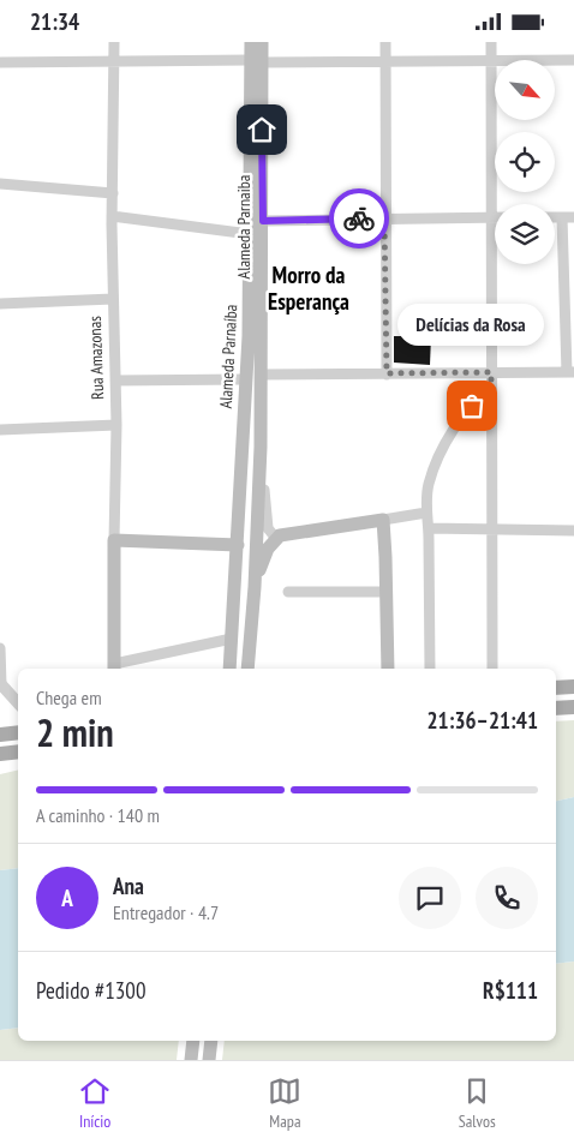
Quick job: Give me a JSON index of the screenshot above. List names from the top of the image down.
{
  "streets": {
    "main road": ["Alameda Parnaiba", "Alameda Parnaíba", "Rua Amazonas"]
  },
  "crossings": [
    ["Alameda Parnaiba", "Alameda Parnaíba"]
  ],
  "districts": ["Morro da Esperança"],
  "places": ["Delícias da Rosa"],
  "north": "bottom right",
  "page": {
    "status": "21:34",
    "bubble": "Delícias da Rosa",
    "heading": ["2 min", "Chega em", "21:36–21:41"],
    "panel": [
      "Ana",
      "Entregador · 4.7",
      "Pedido #1300",
      "R$111"
    ],
    "bar": "A caminho · 140 m",
    "round": "A",
    "tabs": ["Início", "Mapa", "Salvos"]
  }
}
